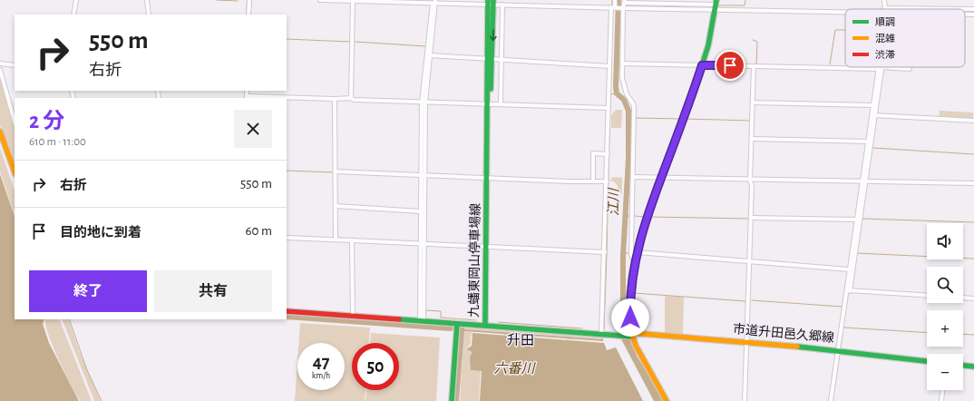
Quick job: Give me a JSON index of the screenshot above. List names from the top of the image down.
{
  "streets": {
    "main road": ["九蟠東岡山停車場線", "市道升田邑久郷線"]
  },
  "crossings": [
    ["九蟠東岡山停車場線", "市道升田邑久郷線"]
  ],
  "districts": ["升田"],
  "water": ["江川", "六番川"],
  "legend": ["順調", "混雑", "渋滞"],
  "page": {
    "turn": ["550 m", "右折"],
    "heading": ["2 分", "610 m · 11:00"],
    "list": [
      {
        "name": "右折",
        "value": "550 m"
      },
      {
        "name": "目的地に到着",
        "value": "60 m"
      }
    ],
    "map_buttons": ["+", "−"],
    "buttons": ["終了", "共有"],
    "speed": "47 km/h",
    "limit": "50"
  }
}
